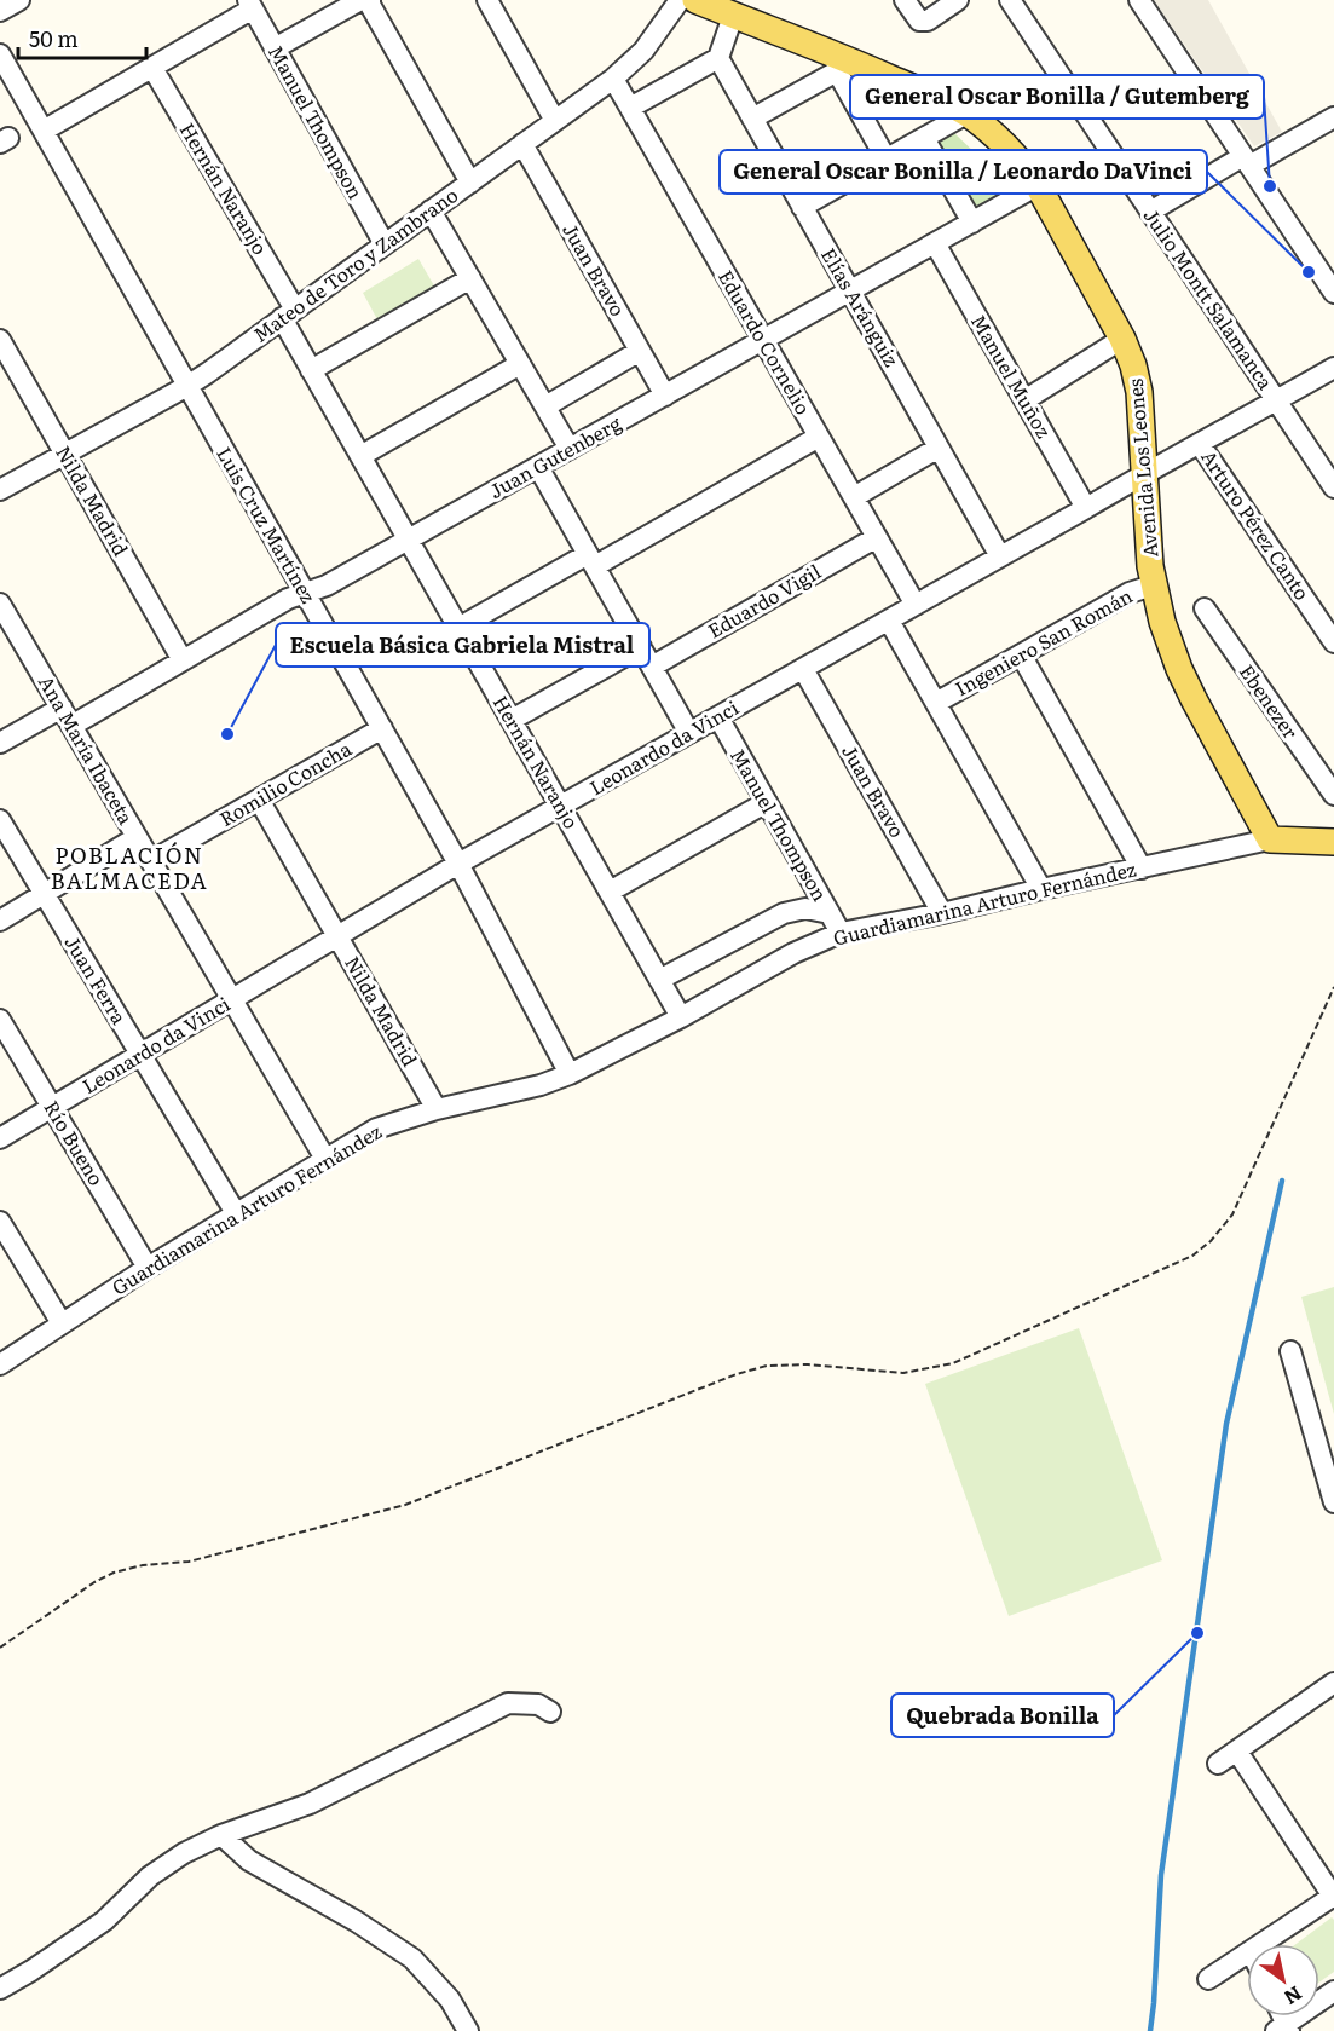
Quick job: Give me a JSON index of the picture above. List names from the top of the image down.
{
  "streets": {
    "main road": ["Avenida Los Leones", "Guardiamarina Arturo Fernández"],
    "street": [
      "Manuel Thompson",
      "Hernán Naranjo",
      "Mateo de Toro y Zambrano",
      "Juan Bravo",
      "Julio Montt Salamanca",
      "Elías Aránguiz",
      "Eduardo Cornelio",
      "Manuel Muñoz",
      "Juan Gutenberg",
      "Nilda Madrid",
      "Luis Cruz Martínez",
      "Arturo Pérez Canto",
      "Eduardo Vigil",
      "Ingeniero San Román",
      "Ebenezer",
      "Leonardo da Vinci",
      "Ana María Ibaceta",
      "Romilio Concha",
      "Juan Ferra",
      "Río Bueno"
    ]
  },
  "crossings": [
    ["Manuel Thompson", "Mateo de Toro y Zambrano"],
    ["Manuel Thompson", "Leonardo da Vinci"],
    ["Manuel Thompson", "Guardiamarina Arturo Fernández"],
    ["Hernán Naranjo", "Mateo de Toro y Zambrano"],
    ["Hernán Naranjo", "Juan Gutenberg"],
    ["Hernán Naranjo", "Leonardo da Vinci"],
    ["Hernán Naranjo", "Guardiamarina Arturo Fernández"],
    ["Mateo de Toro y Zambrano", "Juan Bravo"],
    ["Mateo de Toro y Zambrano", "Eduardo Cornelio"],
    ["Mateo de Toro y Zambrano", "Nilda Madrid"],
    ["Mateo de Toro y Zambrano", "Luis Cruz Martínez"],
    ["Juan Bravo", "Juan Gutenberg"],
    ["Juan Bravo", "Leonardo da Vinci"],
    ["Juan Bravo", "Guardiamarina Arturo Fernández"],
    ["Julio Montt Salamanca", "Leonardo da Vinci"],
    ["Elías Aránguiz", "Juan Gutenberg"],
    ["Elías Aránguiz", "Leonardo da Vinci"],
    ["Eduardo Cornelio", "Juan Gutenberg"],
    ["Eduardo Cornelio", "Eduardo Vigil"],
    ["Eduardo Cornelio", "Leonardo da Vinci"],
    ["Manuel Muñoz", "Juan Gutenberg"],
    ["Manuel Muñoz", "Leonardo da Vinci"],
    ["Juan Gutenberg", "Avenida Los Leones"],
    ["Juan Gutenberg", "Nilda Madrid"],
    ["Juan Gutenberg", "Luis Cruz Martínez"],
    ["Juan Gutenberg", "Ana María Ibaceta"],
    ["Avenida Los Leones", "Ingeniero San Román"],
    ["Avenida Los Leones", "Leonardo da Vinci"],
    ["Avenida Los Leones", "Guardiamarina Arturo Fernández"],
    ["Nilda Madrid", "Leonardo da Vinci"],
    ["Nilda Madrid", "Romilio Concha"],
    ["Nilda Madrid", "Guardiamarina Arturo Fernández"],
    ["Luis Cruz Martínez", "Leonardo da Vinci"],
    ["Luis Cruz Martínez", "Romilio Concha"],
    ["Luis Cruz Martínez", "Guardiamarina Arturo Fernández"],
    ["Arturo Pérez Canto", "Leonardo da Vinci"],
    ["Leonardo da Vinci", "Ana María Ibaceta"],
    ["Leonardo da Vinci", "Juan Ferra"],
    ["Leonardo da Vinci", "Río Bueno"],
    ["Ana María Ibaceta", "Romilio Concha"],
    ["Ana María Ibaceta", "Guardiamarina Arturo Fernández"],
    ["Guardiamarina Arturo Fernández", "Juan Ferra"],
    ["Guardiamarina Arturo Fernández", "Río Bueno"]
  ],
  "districts": ["POBLACIÓN BALMACEDA"],
  "places": [
    "General Oscar Bonilla / Gutemberg",
    "General Oscar Bonilla / Leonardo DaVinci",
    "Escuela Básica Gabriela Mistral",
    "Quebrada Bonilla"
  ],
  "scale_bar": "50 m",
  "north": "bottom right"
}
